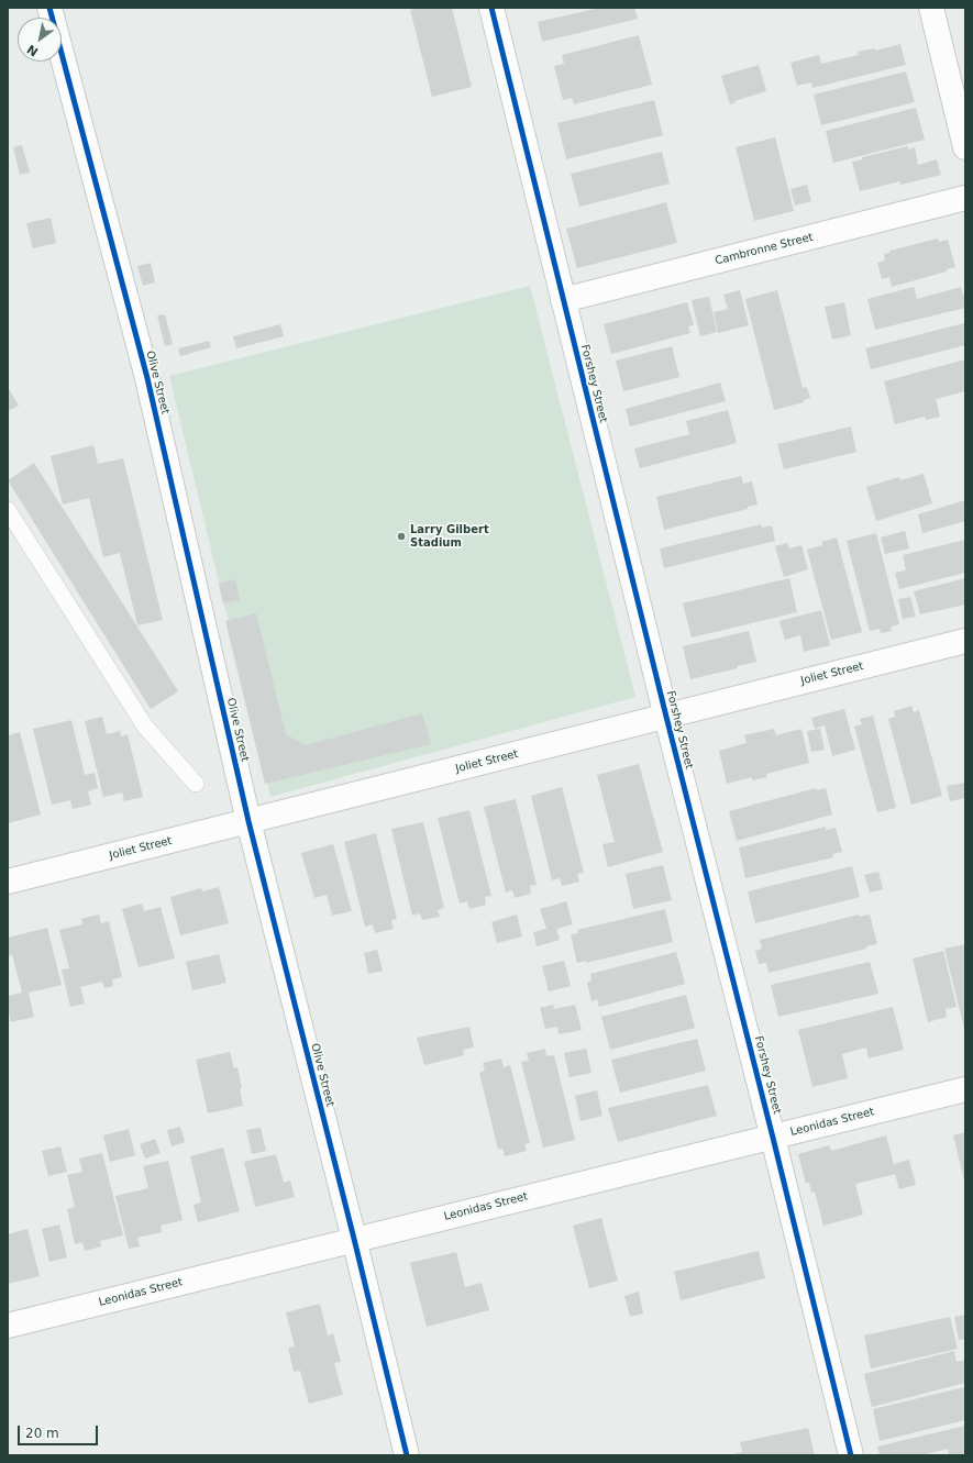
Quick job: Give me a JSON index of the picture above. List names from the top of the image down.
{
  "streets": {
    "street": [
      "Cambronne Street",
      "Olive Street",
      "Forshey Street",
      "Joliet Street",
      "Leonidas Street"
    ]
  },
  "crossings": [
    ["Cambronne Street", "Forshey Street"],
    ["Olive Street", "Joliet Street"],
    ["Olive Street", "Leonidas Street"],
    ["Forshey Street", "Joliet Street"],
    ["Forshey Street", "Leonidas Street"]
  ],
  "places": ["Larry Gilbert Stadium"],
  "scale_bar": "20 m",
  "north": "bottom left"
}
